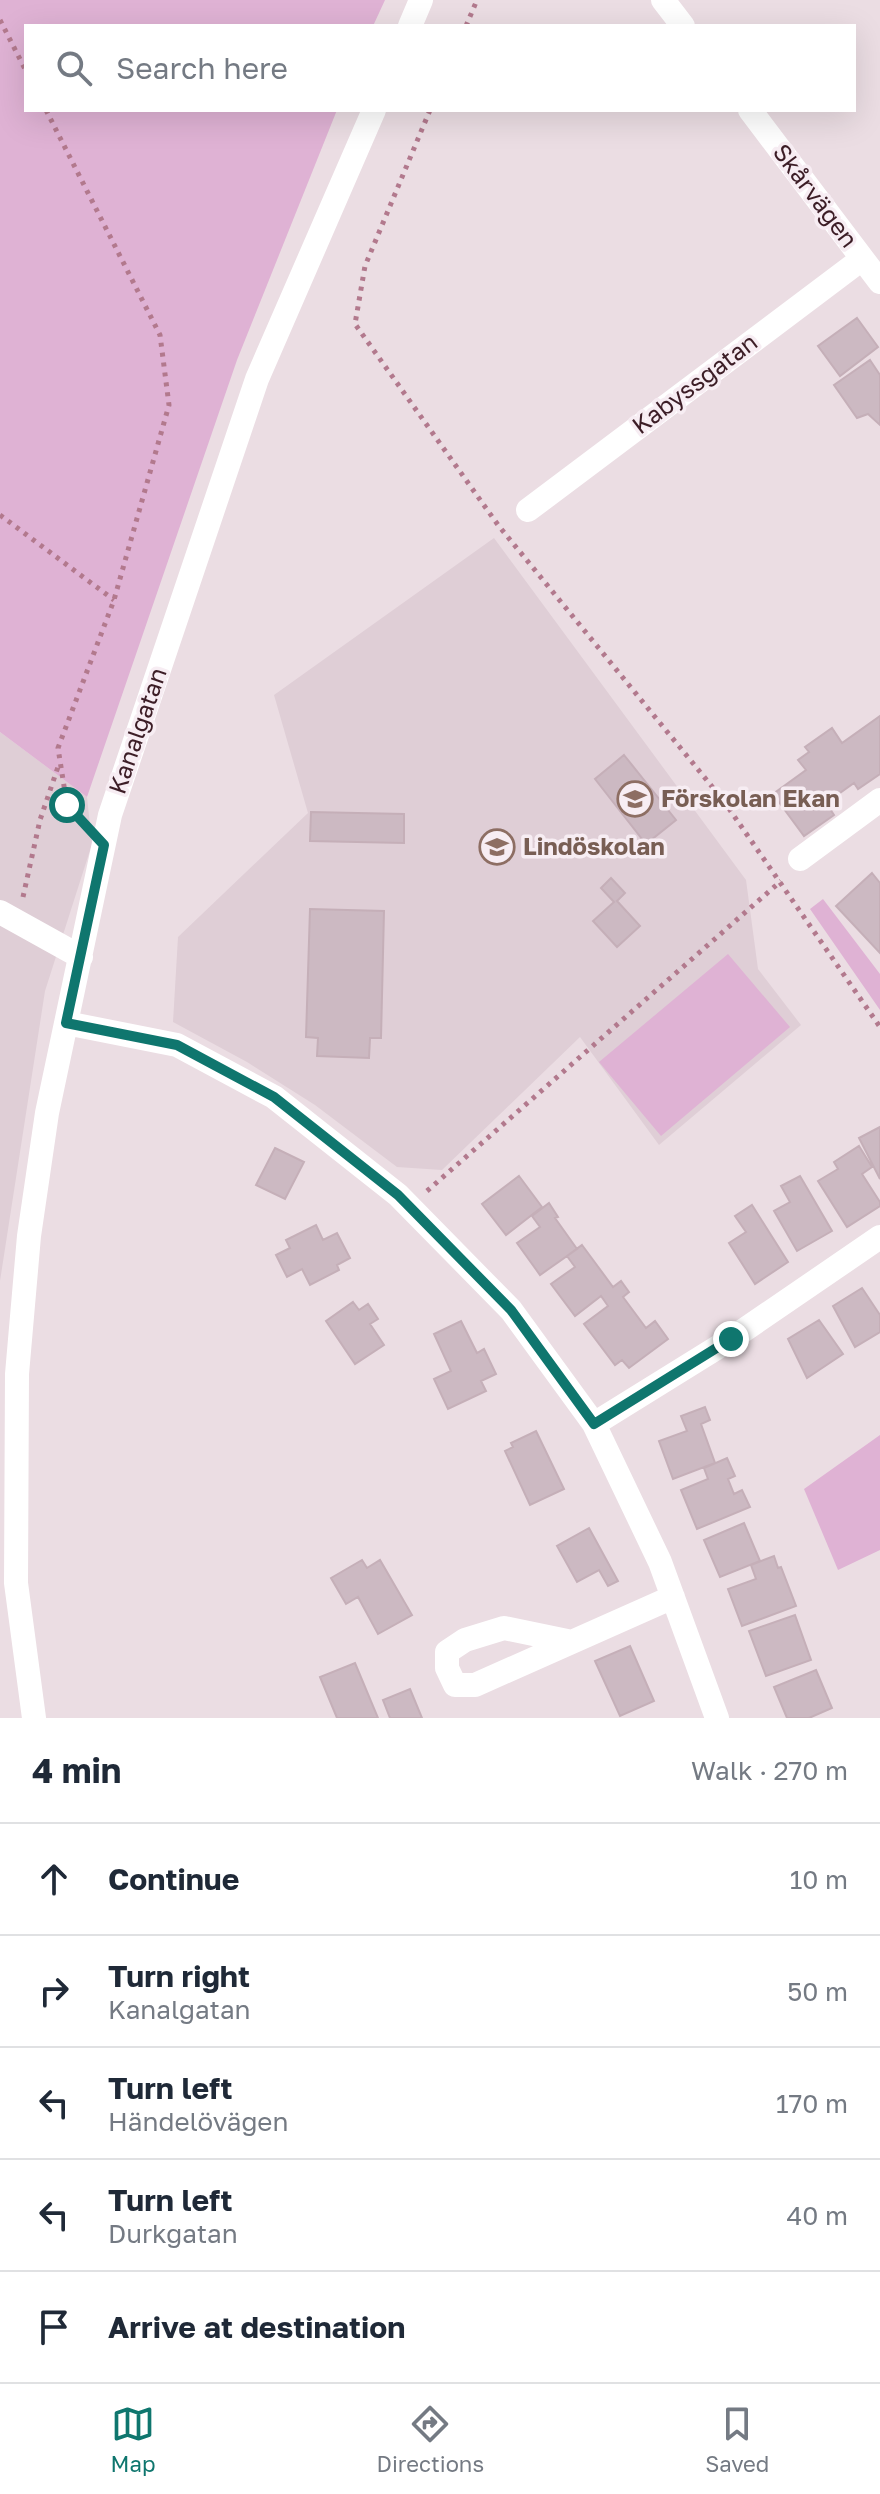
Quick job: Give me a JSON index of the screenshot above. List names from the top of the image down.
{
  "streets": {
    "street": ["Skårvägen", "Kabyssgatan", "Kanalgatan"]
  },
  "crossings": [
    ["Skårvägen", "Kabyssgatan"]
  ],
  "places": {
    "school or university": ["Förskolan Ekan", "Lindöskolan"]
  },
  "page": {
    "search": "Search here",
    "heading": ["4 min", "Walk · 270 m"],
    "list": [
      ["Continue", "10 m"],
      ["Turn right", "Kanalgatan", "50 m"],
      ["Turn left", "Händelövägen", "170 m"],
      ["Turn left", "Durkgatan", "40 m"],
      "Arrive at destination"
    ],
    "nav": ["Map", "Directions", "Saved"]
  }
}
